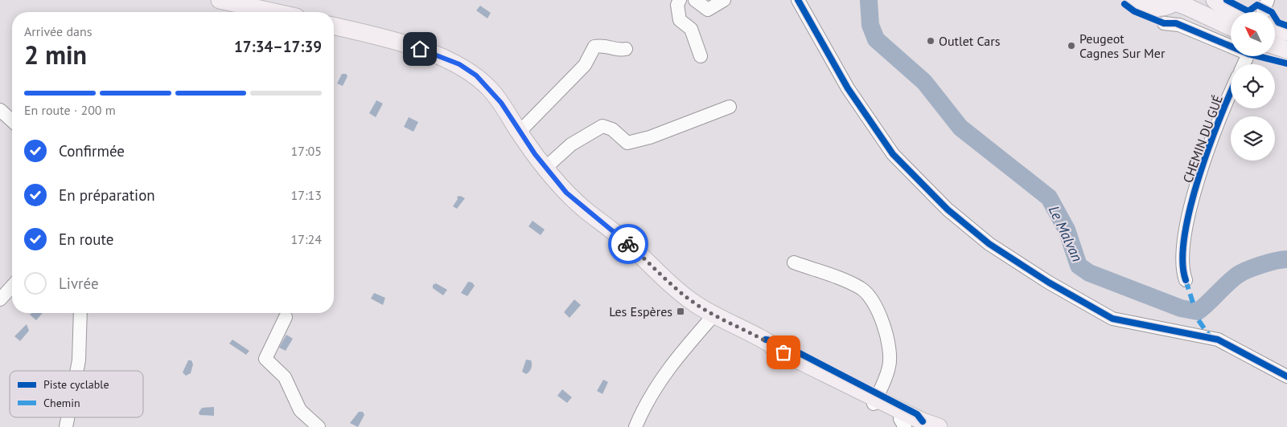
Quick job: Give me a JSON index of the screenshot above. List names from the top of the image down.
{
  "streets": {
    "street": ["CHEMIN DU GUÉ"]
  },
  "water": ["Le Malvan"],
  "places": {
    "other": ["Outlet Cars", "Peugeot Cagnes Sur Mer"],
    "transit": ["Les Espères"]
  },
  "legend": ["Piste cyclable", "Chemin"],
  "north": "top left",
  "page": {
    "heading": ["2 min", "Arrivée dans", "17:34–17:39"],
    "bar": "En route · 200 m",
    "list": [
      ["Confirmée", "17:05"],
      ["En préparation", "17:13"],
      ["En route", "17:24"],
      "Livrée"
    ]
  }
}
